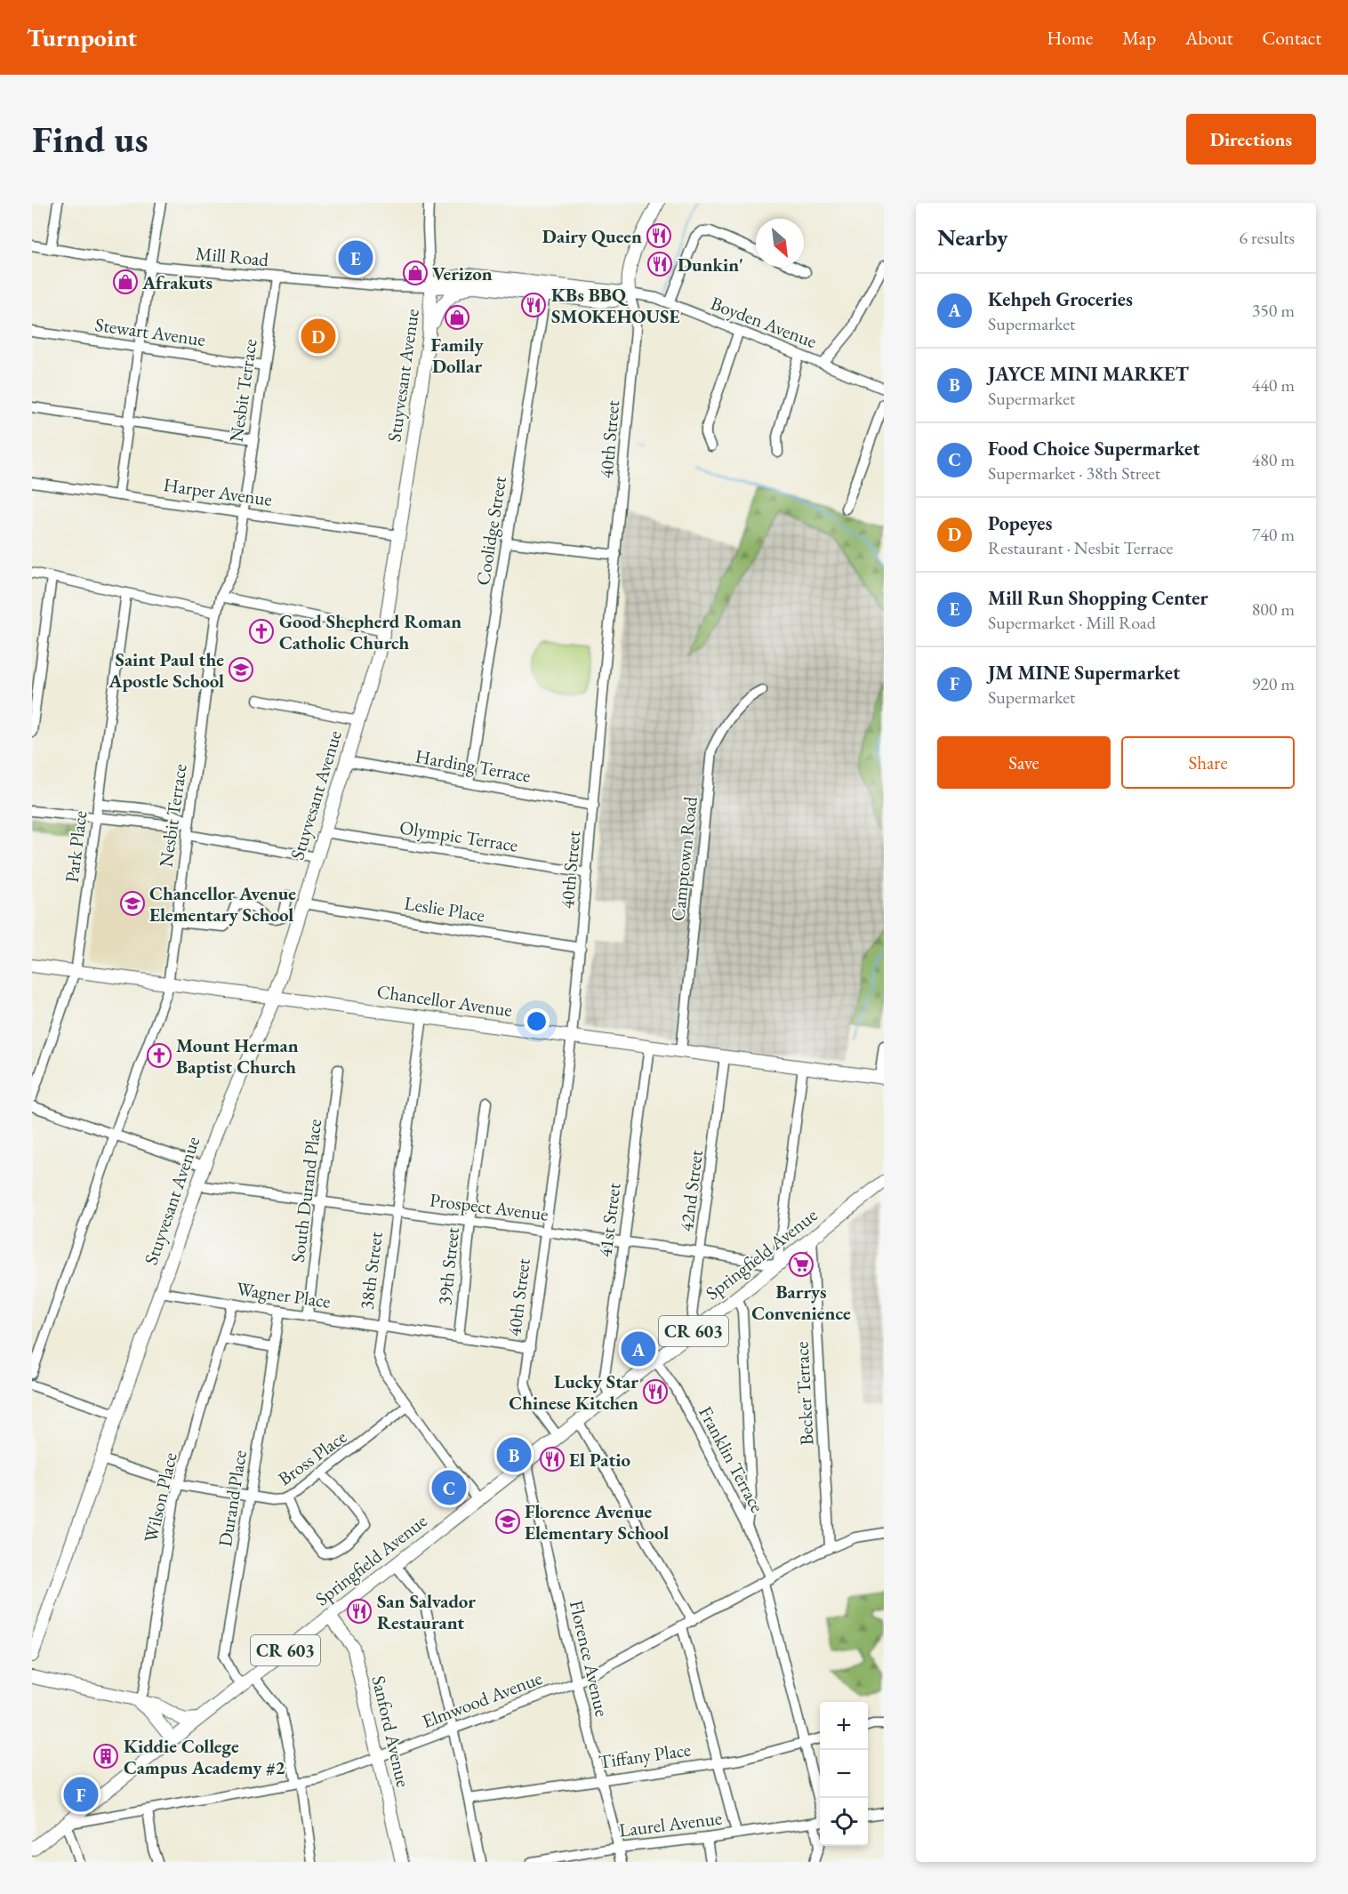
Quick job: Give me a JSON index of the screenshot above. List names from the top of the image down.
{
  "streets": {
    "main road": [
      "Stuyvesant Avenue",
      "Chancellor Avenue",
      "Springfield Avenue",
      "CR 603",
      "Sanford Avenue"
    ],
    "street": [
      "Mill Road",
      "Boyden Avenue",
      "Stewart Avenue",
      "Nesbit Terrace",
      "40th Street",
      "Harper Avenue",
      "Coolidge Street",
      "Harding Terrace",
      "Olympic Terrace",
      "Park Place",
      "Camptown Road",
      "Leslie Place",
      "South Durand Place",
      "42nd Street",
      "Prospect Avenue",
      "41st Street",
      "39th Street",
      "38th Street",
      "Wagner Place",
      "Becker Terrace",
      "Bross Place",
      "Franklin Terrace",
      "Wilson Place",
      "Durand Place",
      "Florence Avenue",
      "Elmwood Avenue",
      "Tiffany Place",
      "Laurel Avenue"
    ]
  },
  "crossings": [
    ["Mill Road", "Stuyvesant Avenue"],
    ["Mill Road", "Nesbit Terrace"],
    ["Boyden Avenue", "Stuyvesant Avenue"],
    ["Boyden Avenue", "40th Street"],
    ["Stewart Avenue", "Nesbit Terrace"],
    ["Stuyvesant Avenue", "40th Street"],
    ["Stuyvesant Avenue", "Harper Avenue"],
    ["Stuyvesant Avenue", "Coolidge Street"],
    ["Stuyvesant Avenue", "Harding Terrace"],
    ["Stuyvesant Avenue", "Olympic Terrace"],
    ["Stuyvesant Avenue", "Leslie Place"],
    ["Stuyvesant Avenue", "Chancellor Avenue"],
    ["Stuyvesant Avenue", "Prospect Avenue"],
    ["Stuyvesant Avenue", "Wagner Place"],
    ["Stuyvesant Avenue", "Bross Place"],
    ["Nesbit Terrace", "Harper Avenue"],
    ["Nesbit Terrace", "Chancellor Avenue"],
    ["40th Street", "Harding Terrace"],
    ["40th Street", "Olympic Terrace"],
    ["40th Street", "Leslie Place"],
    ["40th Street", "Chancellor Avenue"],
    ["40th Street", "Prospect Avenue"],
    ["40th Street", "Springfield Avenue"],
    ["40th Street", "Wagner Place"],
    ["Coolidge Street", "Harding Terrace"],
    ["Park Place", "Chancellor Avenue"],
    ["Camptown Road", "Chancellor Avenue"],
    ["Chancellor Avenue", "42nd Street"],
    ["Chancellor Avenue", "41st Street"],
    ["Chancellor Avenue", "38th Street"],
    ["South Durand Place", "Prospect Avenue"],
    ["South Durand Place", "Wagner Place"],
    ["42nd Street", "Prospect Avenue"],
    ["42nd Street", "Springfield Avenue"],
    ["Prospect Avenue", "41st Street"],
    ["Prospect Avenue", "Springfield Avenue"],
    ["Prospect Avenue", "39th Street"],
    ["Prospect Avenue", "38th Street"],
    ["41st Street", "Springfield Avenue"],
    ["Springfield Avenue", "38th Street"],
    ["Springfield Avenue", "Becker Terrace"],
    ["Springfield Avenue", "Franklin Terrace"],
    ["Springfield Avenue", "Durand Place"],
    ["Springfield Avenue", "Florence Avenue"],
    ["Springfield Avenue", "Elmwood Avenue"],
    ["Springfield Avenue", "Sanford Avenue"],
    ["39th Street", "Wagner Place"],
    ["38th Street", "Wagner Place"],
    ["38th Street", "Bross Place"],
    ["Wagner Place", "Wilson Place"],
    ["Wagner Place", "Durand Place"],
    ["Becker Terrace", "Elmwood Avenue"],
    ["Bross Place", "Wilson Place"],
    ["Bross Place", "Durand Place"],
    ["Franklin Terrace", "Elmwood Avenue"],
    ["Franklin Terrace", "Tiffany Place"],
    ["Florence Avenue", "Elmwood Avenue"],
    ["Florence Avenue", "Tiffany Place"],
    ["Florence Avenue", "Laurel Avenue"],
    ["Elmwood Avenue", "Sanford Avenue"]
  ],
  "places": {
    "restaurant": [
      "Dairy Queen",
      "Dunkin'",
      "KBs BBQ SMOKEHOUSE",
      "Lucky Star Chinese Kitchen",
      "El Patio",
      "San Salvador Restaurant"
    ],
    "shop": ["Verizon", "Afrakuts", "Family Dollar"],
    "church": ["Good Shepherd Roman Catholic Church", "Mount Herman Baptist Church"],
    "school or university": ["Saint Paul the Apostle School", "Chancellor Avenue Elementary School", "Florence Avenue Elementary School"],
    "supermarket": ["Barrys Convenience"],
    "building": ["Kiddie College Campus Academy #2"]
  },
  "north": "bottom right",
  "page": {
    "header": "Turnpoint",
    "nav": [
      "Home",
      "Map",
      "About",
      "Contact"
    ],
    "buttons": [
      "Directions",
      ["Save", "Share"]
    ],
    "title": "Find us",
    "heading": ["Nearby", "6 results"],
    "pins": [
      "E",
      "D",
      "A",
      "B",
      "C",
      "F"
    ],
    "list": [
      {
        "mark": "A",
        "name": "Kehpeh Groceries",
        "note": "Supermarket",
        "value": "350 m"
      },
      {
        "mark": "B",
        "name": "JAYCE MINI MARKET",
        "note": "Supermarket",
        "value": "440 m"
      },
      {
        "mark": "C",
        "name": "Food Choice Supermarket",
        "note": "Supermarket · 38th Street",
        "value": "480 m"
      },
      {
        "mark": "D",
        "name": "Popeyes",
        "note": "Restaurant · Nesbit Terrace",
        "value": "740 m"
      },
      {
        "mark": "E",
        "name": "Mill Run Shopping Center",
        "note": "Supermarket · Mill Road",
        "value": "800 m"
      },
      {
        "mark": "F",
        "name": "JM MINE Supermarket",
        "note": "Supermarket",
        "value": "920 m"
      }
    ],
    "map_buttons": ["+", "−"]
  }
}
